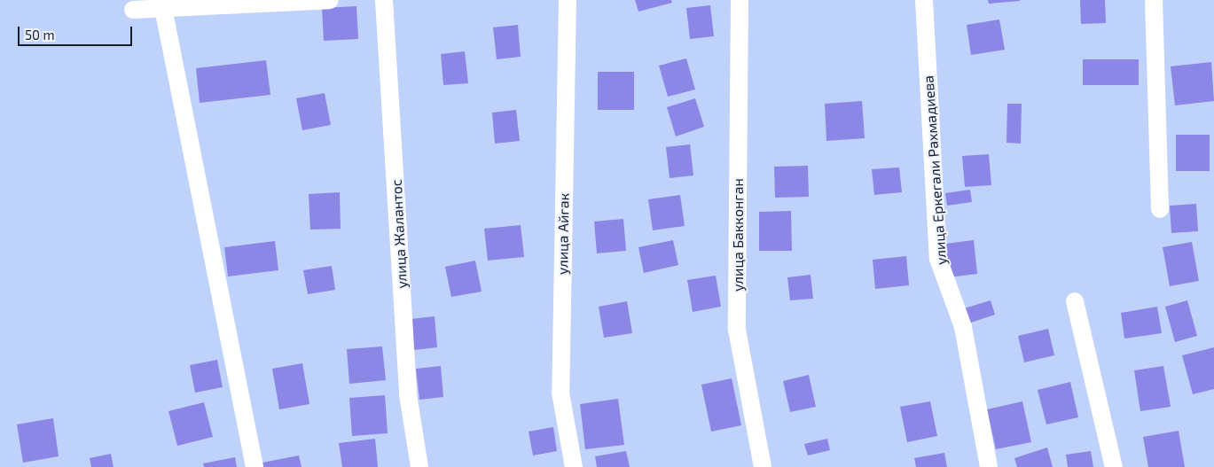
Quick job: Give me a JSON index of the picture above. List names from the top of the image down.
{
  "streets": {
    "street": [
      "улица Еркегали Рахмадиева",
      "улица Жалантос",
      "улица Айгак",
      "улица Бакконган"
    ]
  },
  "scale_bar": "50 m"
}
